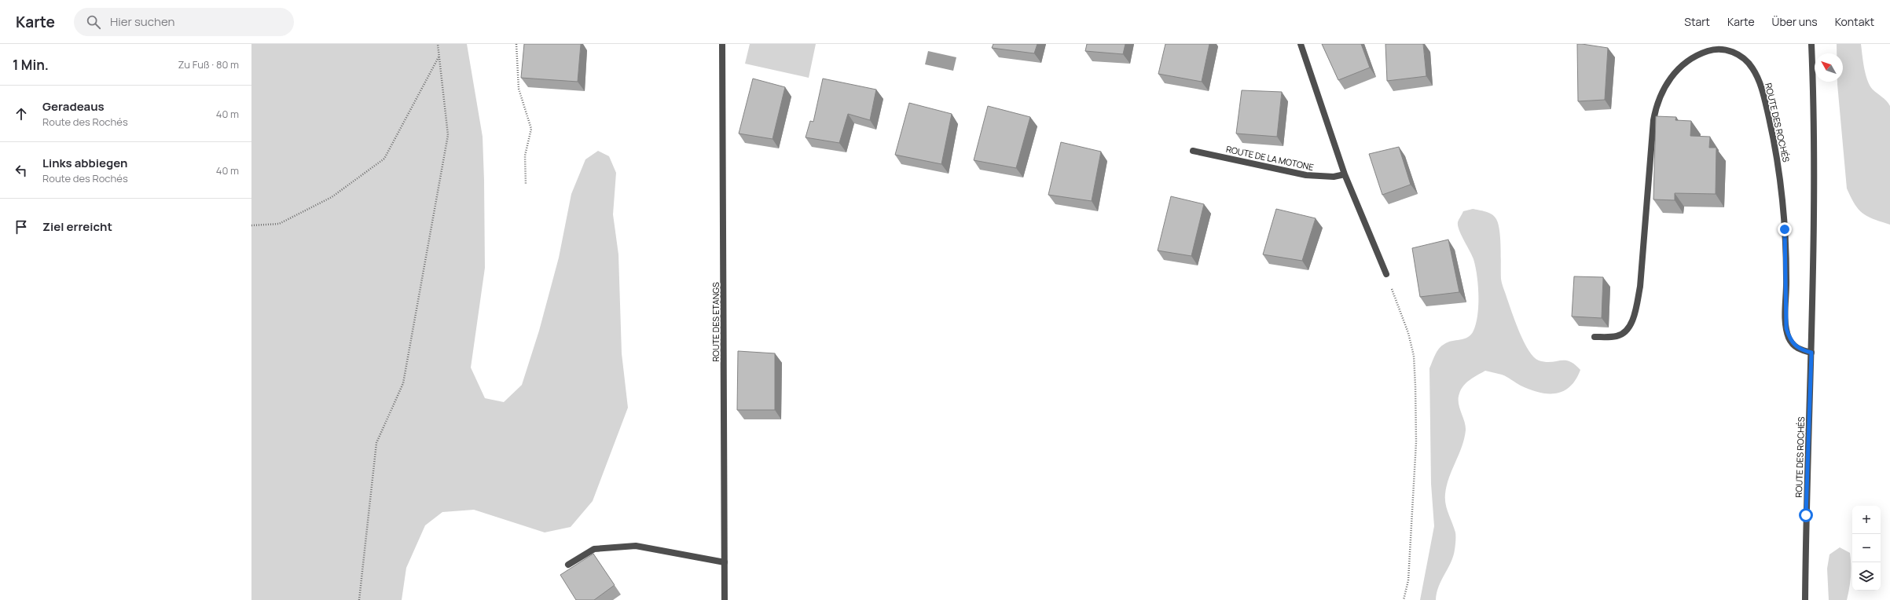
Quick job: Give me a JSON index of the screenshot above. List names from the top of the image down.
{
  "streets": {
    "street": ["ROUTE DES ROCHÉS", "ROUTE DE LA MOTONE", "ROUTE DES ETANGS"]
  },
  "north": "top left",
  "page": {
    "header": "Karte",
    "search": "Hier suchen",
    "nav": [
      "Start",
      "Karte",
      "Über uns",
      "Kontakt"
    ],
    "heading": ["1 Min.", "Zu Fuß · 80 m"],
    "list": [
      ["Geradeaus", "Route des Rochés", "40 m"],
      ["Links abbiegen", "Route des Rochés", "40 m"],
      "Ziel erreicht"
    ],
    "map_buttons": ["+", "−"]
  }
}
